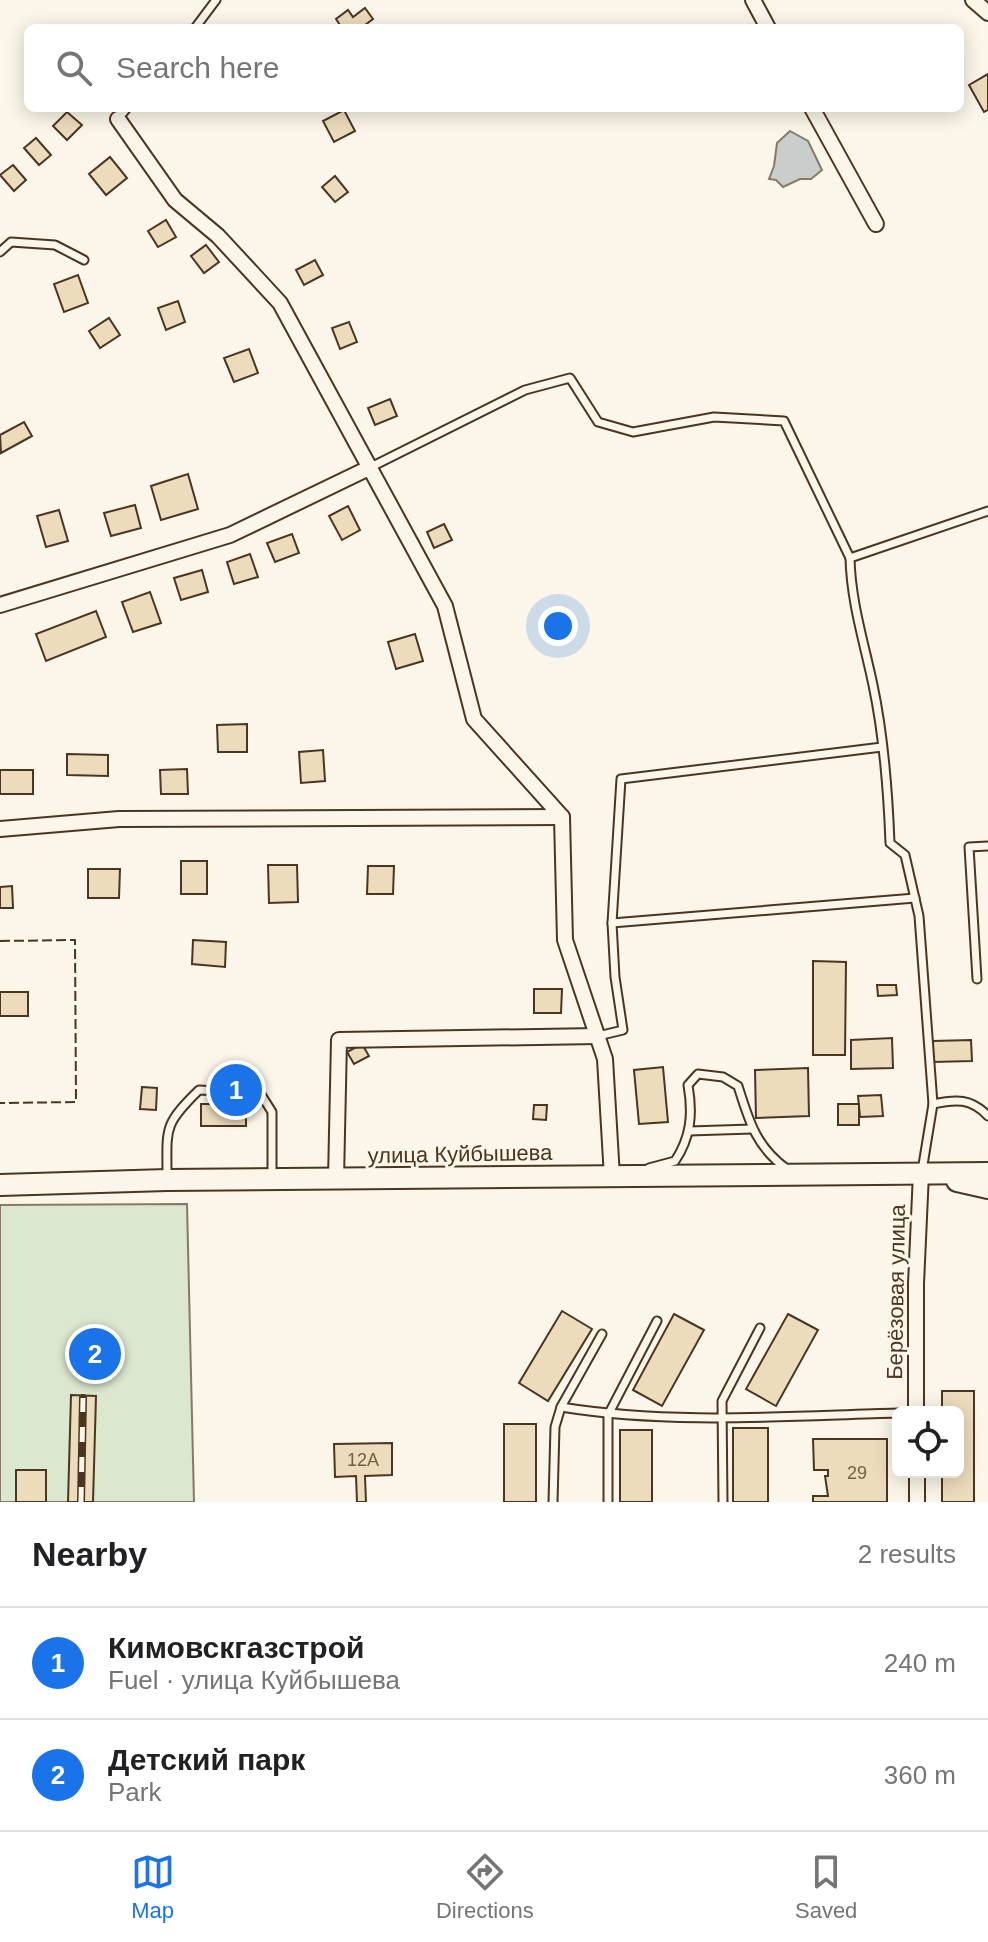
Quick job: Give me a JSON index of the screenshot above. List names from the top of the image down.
{
  "streets": {
    "main road": ["улица Куйбышева"],
    "street": ["Берёзовая улица"]
  },
  "crossings": [
    ["улица Куйбышева", "Берёзовая улица"]
  ],
  "house_numbers": ["12А", "29"],
  "page": {
    "search": "Search here",
    "pins": ["1", "2"],
    "heading": ["Nearby", "2 results"],
    "list": [
      {
        "mark": "1",
        "name": "Кимовскгазстрой",
        "note": "Fuel · улица Куйбышева",
        "value": "240 m"
      },
      {
        "mark": "2",
        "name": "Детский парк",
        "note": "Park",
        "value": "360 m"
      }
    ],
    "nav": ["Map", "Directions", "Saved"]
  }
}
